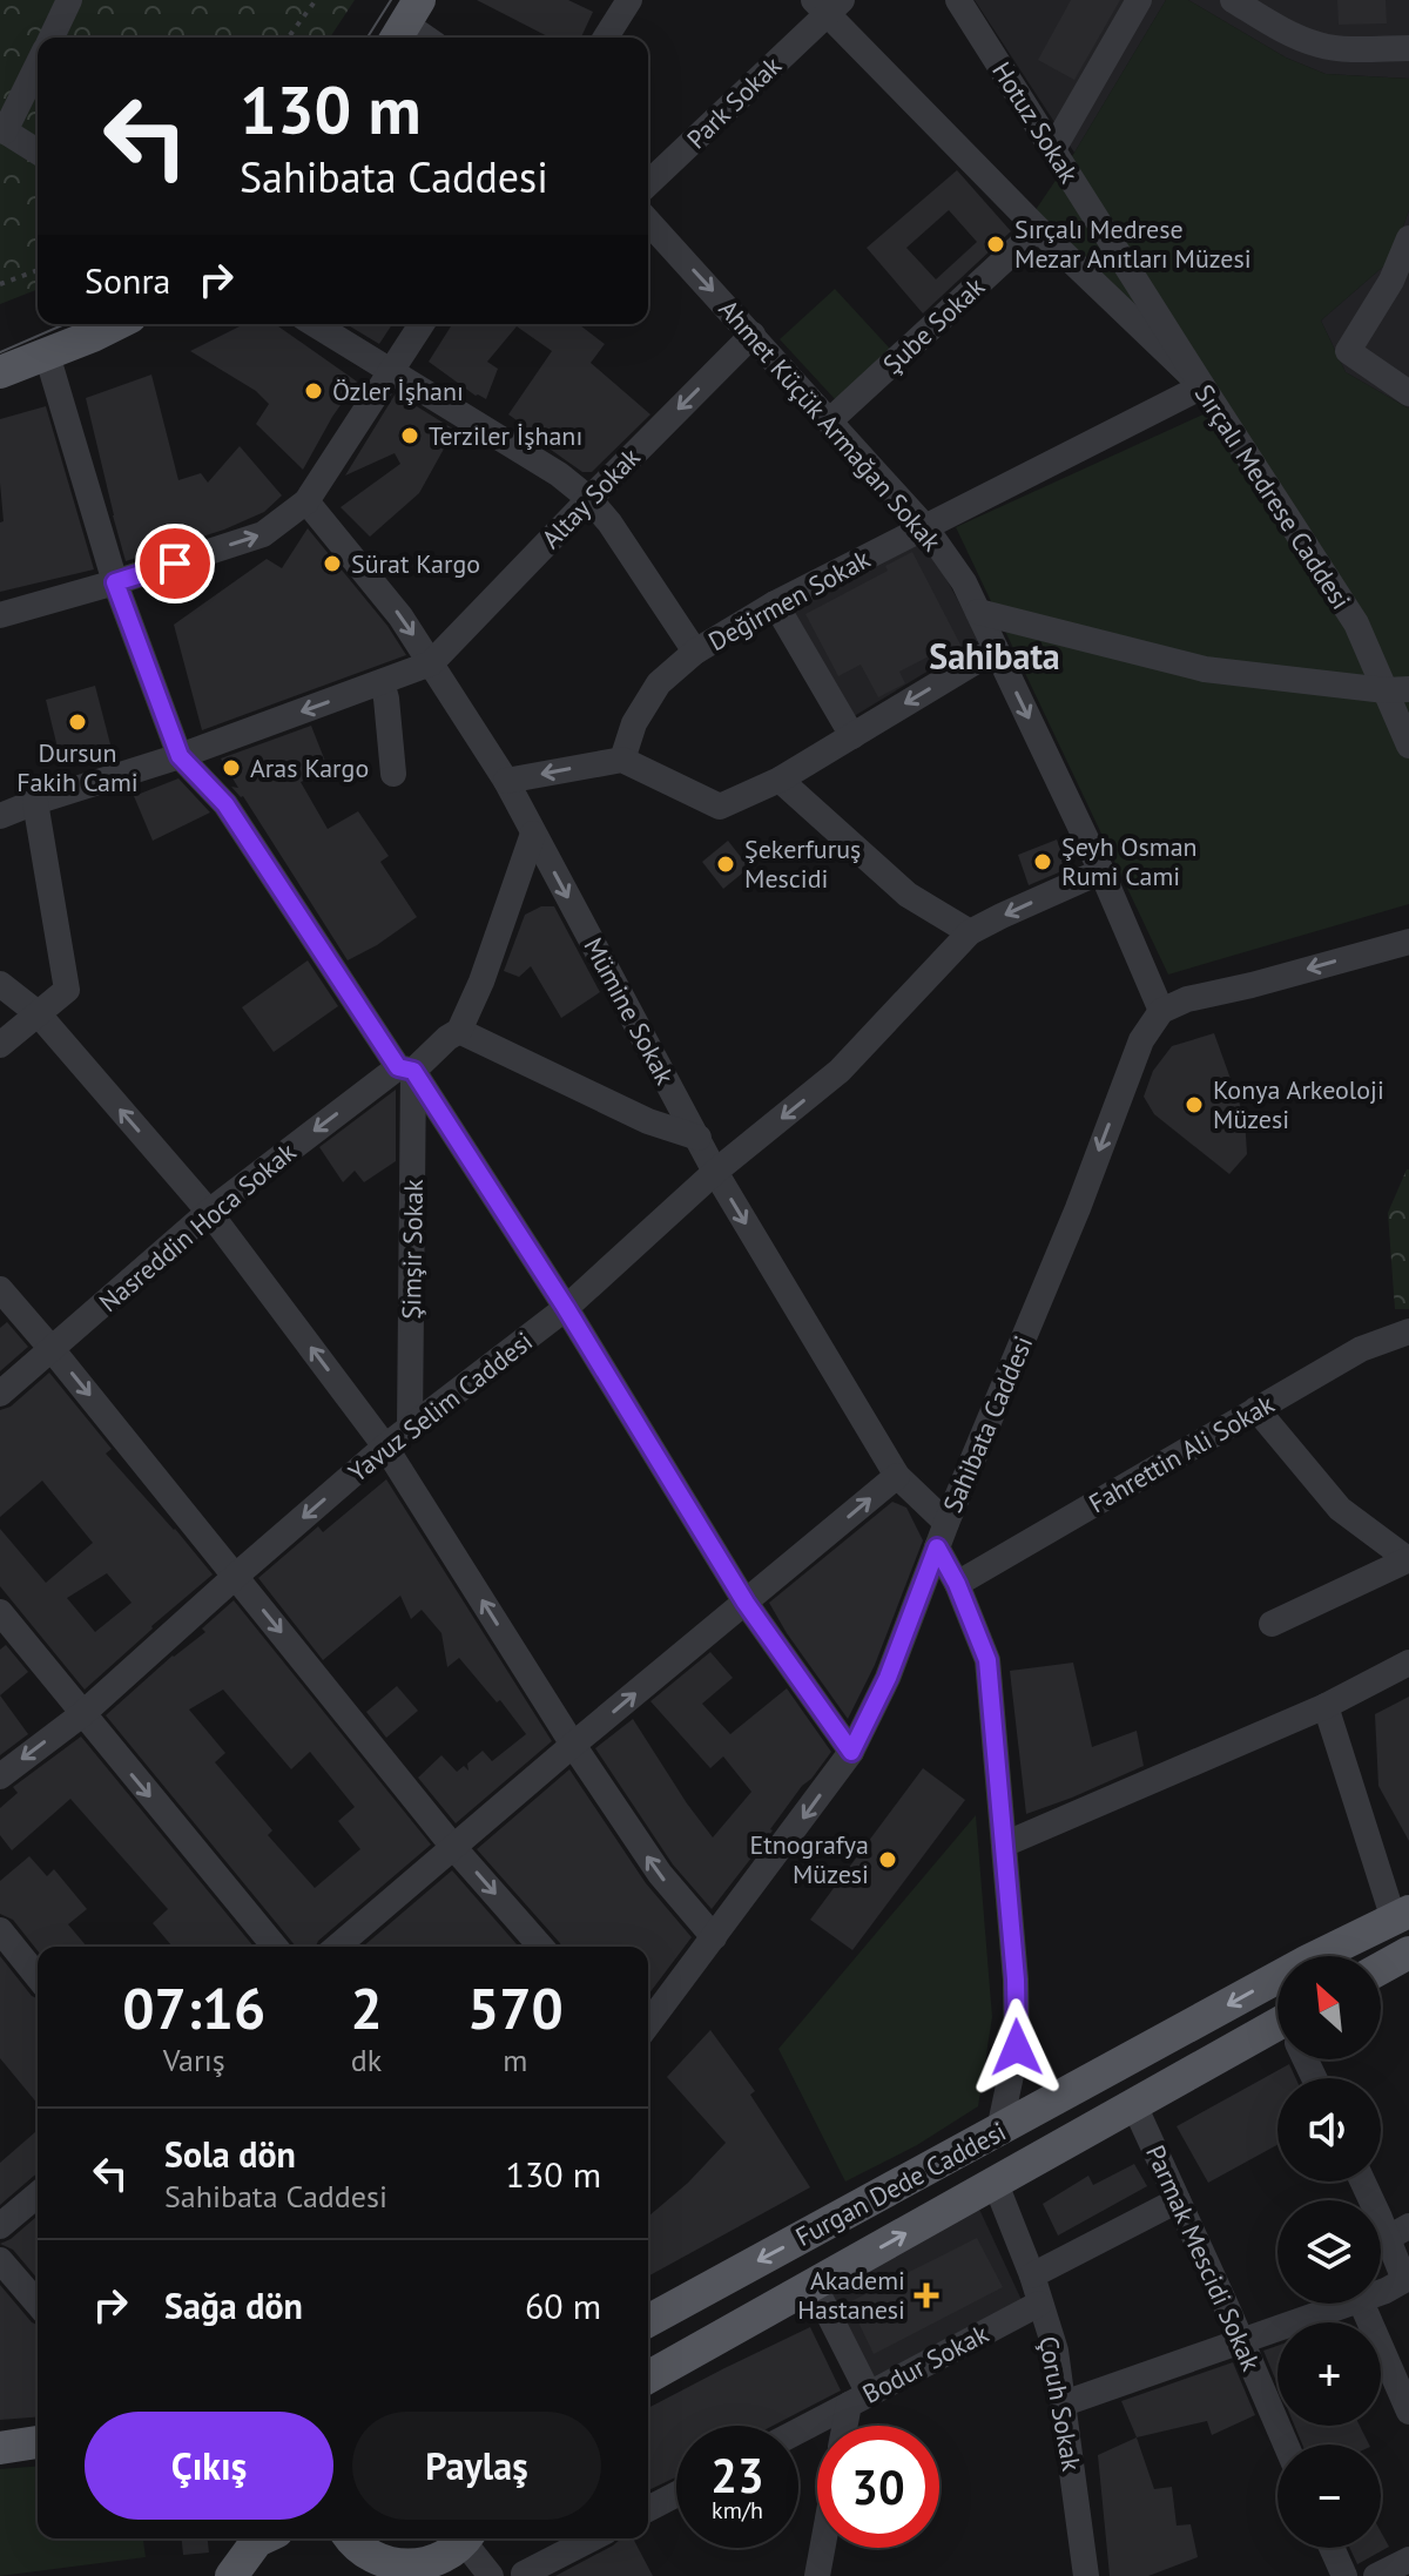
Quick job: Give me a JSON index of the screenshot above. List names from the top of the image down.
{
  "streets": {
    "main road": ["Furgan Dede Caddesi"],
    "street": [
      "Park Sokak",
      "Hotuz Sokak",
      "Şube Sokak",
      "Ahmet Küçük Armağan Sokak",
      "Sırçalı Medrese Caddesi",
      "Altay Sokak",
      "Değirmen Sokak",
      "Mümine Sokak",
      "Nasreddin Hoca Sokak",
      "Şimşir Sokak",
      "Yavuz Selim Caddesi",
      "Sahibata Caddesi",
      "Fahrettin Ali Sokak",
      "Parmak Mescidi Sokak",
      "Bodur Sokak",
      "Çoruh Sokak"
    ]
  },
  "crossings": [
    ["Park Sokak", "Sırçalı Medrese Caddesi"],
    ["Hotuz Sokak", "Sırçalı Medrese Caddesi"],
    ["Hotuz Sokak", "Değirmen Sokak"],
    ["Şube Sokak", "Ahmet Küçük Armağan Sokak"],
    ["Şube Sokak", "Sırçalı Medrese Caddesi"],
    ["Ahmet Küçük Armağan Sokak", "Altay Sokak"],
    ["Ahmet Küçük Armağan Sokak", "Değirmen Sokak"],
    ["Ahmet Küçük Armağan Sokak", "Yavuz Selim Caddesi"],
    ["Ahmet Küçük Armağan Sokak", "Sahibata Caddesi"],
    ["Sırçalı Medrese Caddesi", "Değirmen Sokak"],
    ["Altay Sokak", "Mümine Sokak"],
    ["Mümine Sokak", "Yavuz Selim Caddesi"],
    ["Mümine Sokak", "Sahibata Caddesi"],
    ["Mümine Sokak", "Fahrettin Ali Sokak"],
    ["Mümine Sokak", "Furgan Dede Caddesi"],
    ["Nasreddin Hoca Sokak", "Şimşir Sokak"],
    ["Şimşir Sokak", "Yavuz Selim Caddesi"],
    ["Furgan Dede Caddesi", "Parmak Mescidi Sokak"],
    ["Furgan Dede Caddesi", "Çoruh Sokak"],
    ["Bodur Sokak", "Çoruh Sokak"]
  ],
  "one_way": [
    "Altay Sokak",
    "Nasreddin Hoca Sokak",
    "Yavuz Selim Caddesi",
    "Sahibata Caddesi"
  ],
  "districts": ["Sahibata"],
  "places": {
    "other": [
      "Sırçalı Medrese Mezar Anıtları Müzesi",
      "Özler İşhanı",
      "Terziler İşhanı",
      "Sürat Kargo",
      "Dursun Fakih Cami",
      "Aras Kargo",
      "Şeyh Osman Rumi Cami",
      "Şekerfuruş Mescidi",
      "Konya Arkeoloji Müzesi",
      "Etnografya Müzesi"
    ],
    "health": ["Akademi Hastanesi"]
  },
  "north": "top left",
  "page": {
    "turn": ["130 m", "Sahibata Caddesi"],
    "then": "Sonra",
    "eta": [
      "07:16",
      "Varış",
      "2",
      "dk",
      "570",
      "m"
    ],
    "map_buttons": ["+", "−"],
    "list": [
      {
        "name": "Sola dön",
        "note": "Sahibata Caddesi",
        "value": "130 m"
      },
      {
        "name": "Sağa dön",
        "value": "60 m"
      }
    ],
    "buttons": ["Çıkış", "Paylaş"],
    "speed": "23 km/h",
    "limit": "30"
  }
}
